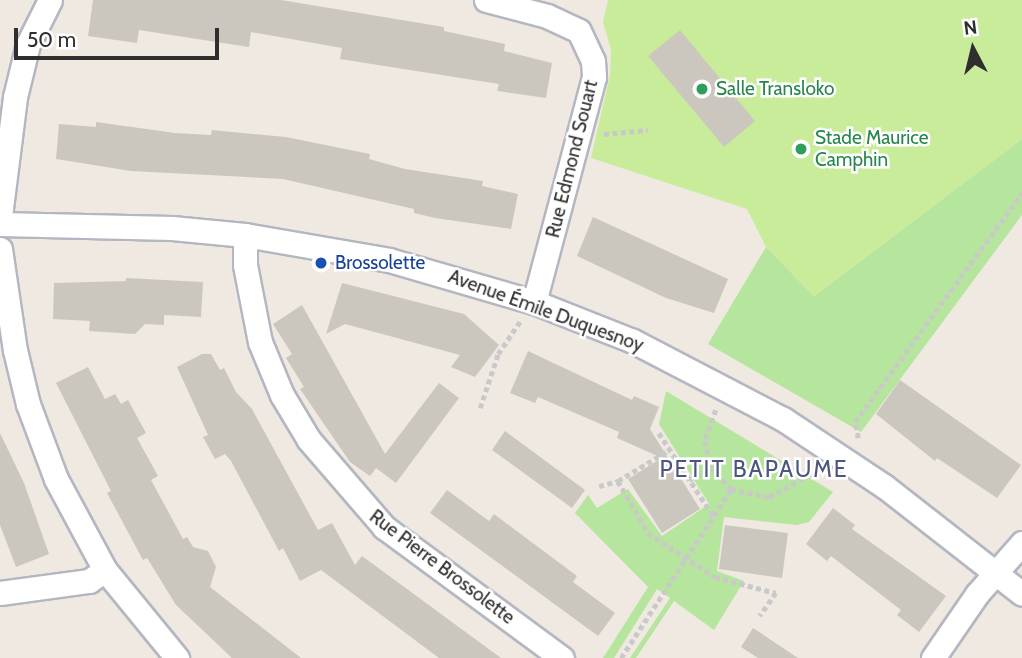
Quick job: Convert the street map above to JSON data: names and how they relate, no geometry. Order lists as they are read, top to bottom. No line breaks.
{"streets":{"street":["Rue Edmond Souart","Avenue Émile Duquesnoy","Rue Pierre Brossolette"]},"crossings":[["Rue Edmond Souart","Avenue Émile Duquesnoy"],["Avenue Émile Duquesnoy","Rue Pierre Brossolette"]],"districts":["PETIT BAPAUME"],"places":["Salle Transloko","Stade Maurice Camphin","Brossolette"],"scale_bar":"50 m","north":"top"}
